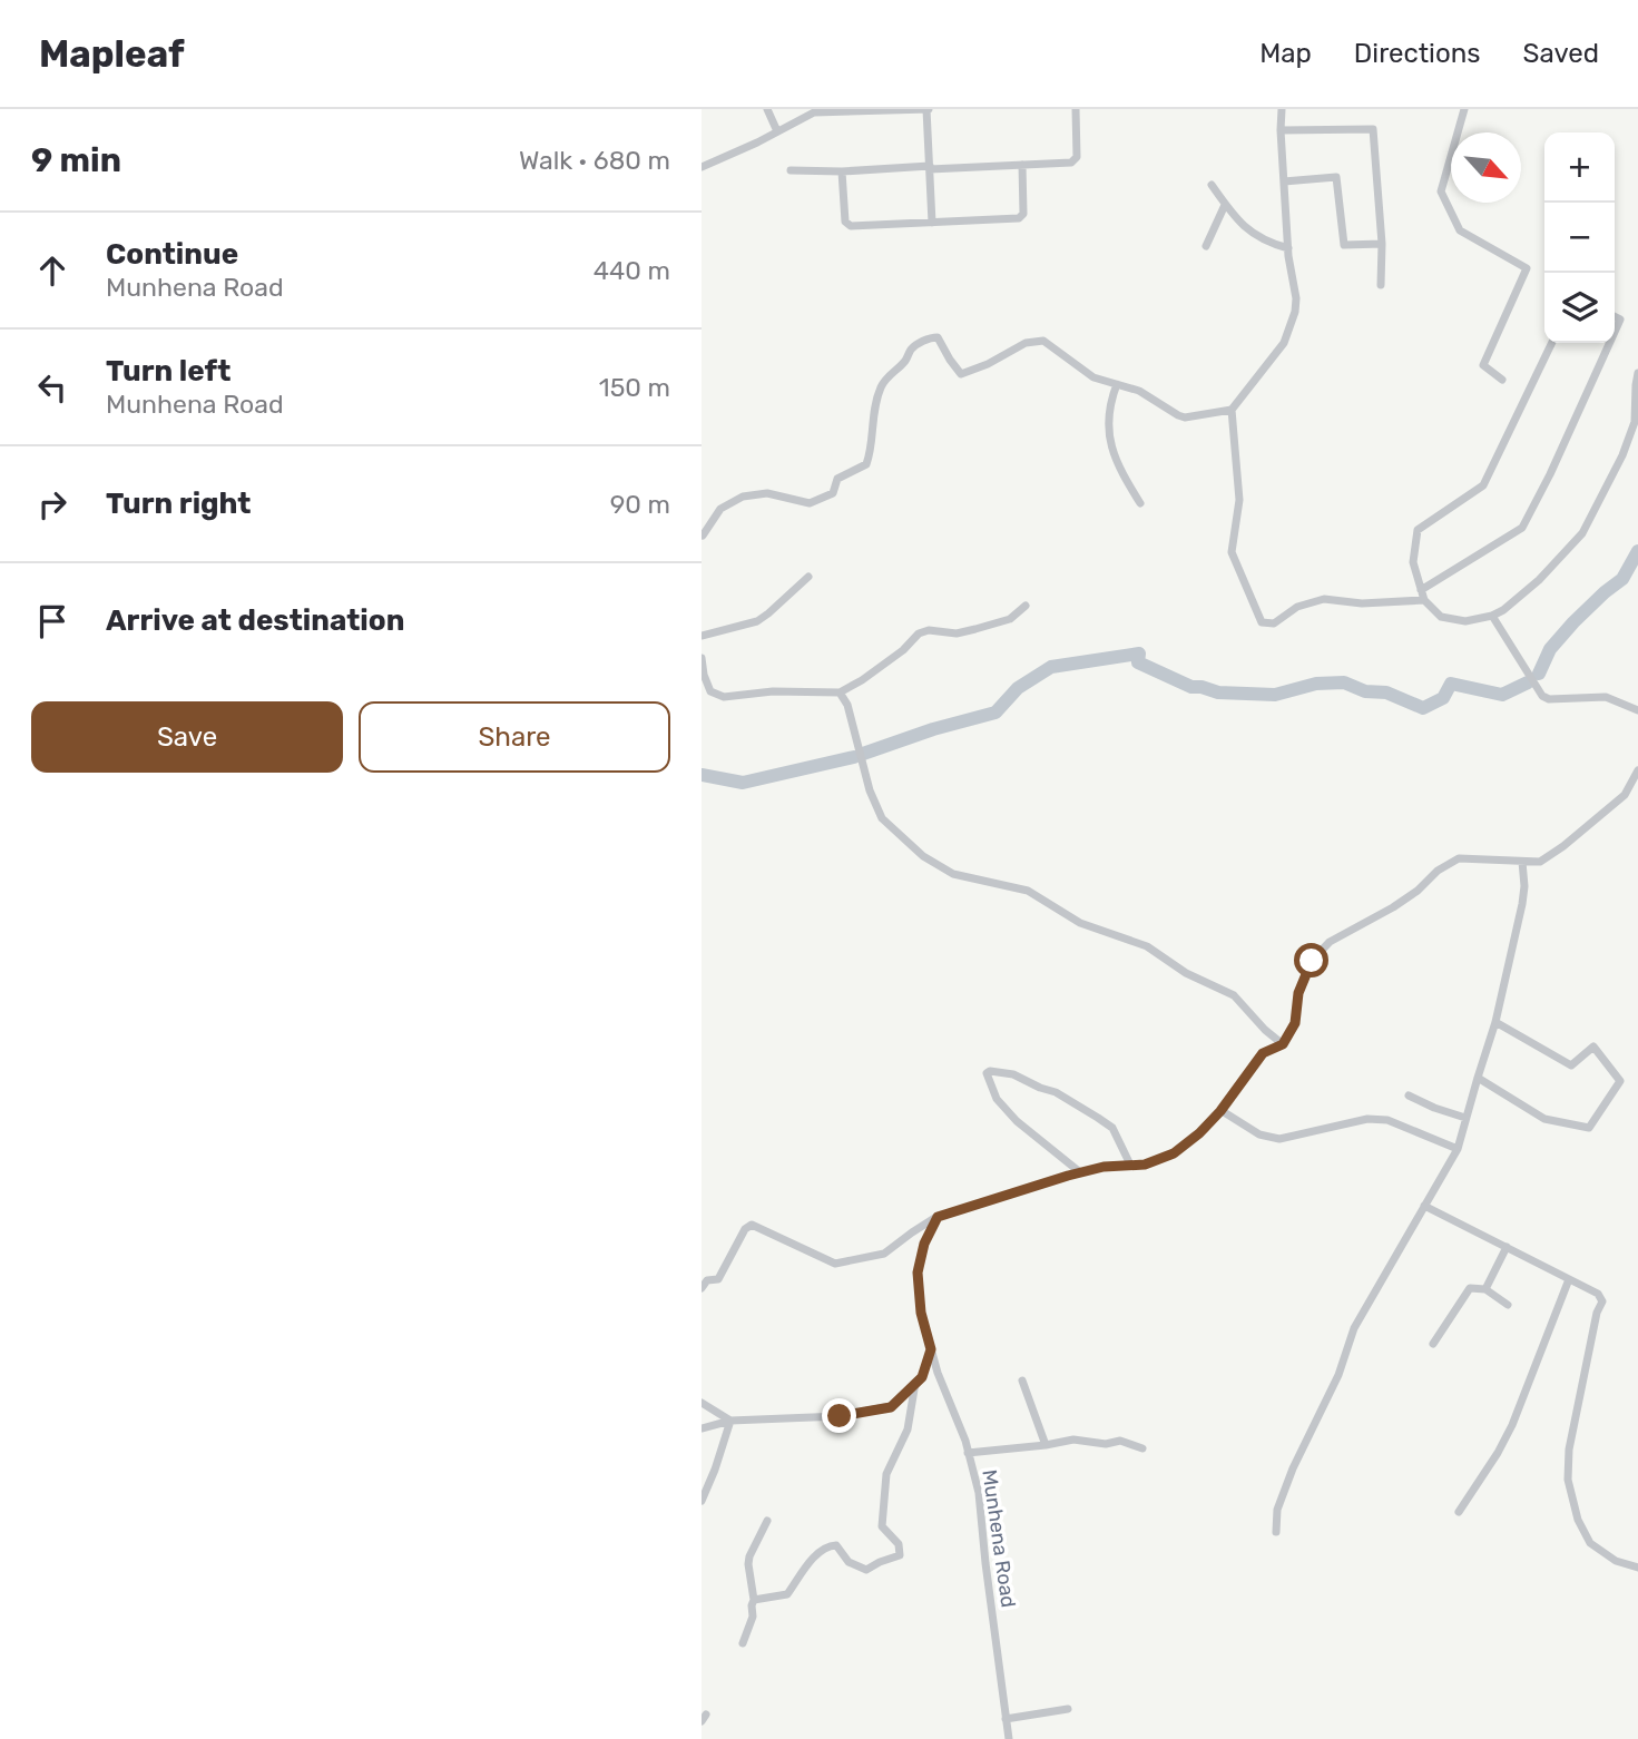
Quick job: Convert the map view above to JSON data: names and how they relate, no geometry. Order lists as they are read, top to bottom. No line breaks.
{"streets":{"street":["Munhena Road"]},"north":"bottom right","page":{"header":"Mapleaf","nav":["Map","Directions","Saved"],"heading":["9 min","Walk · 680 m"],"map_buttons":["+","−"],"list":[["Continue","Munhena Road","440 m"],["Turn left","Munhena Road","150 m"],["Turn right","90 m"],"Arrive at destination"],"buttons":["Save","Share"]}}
